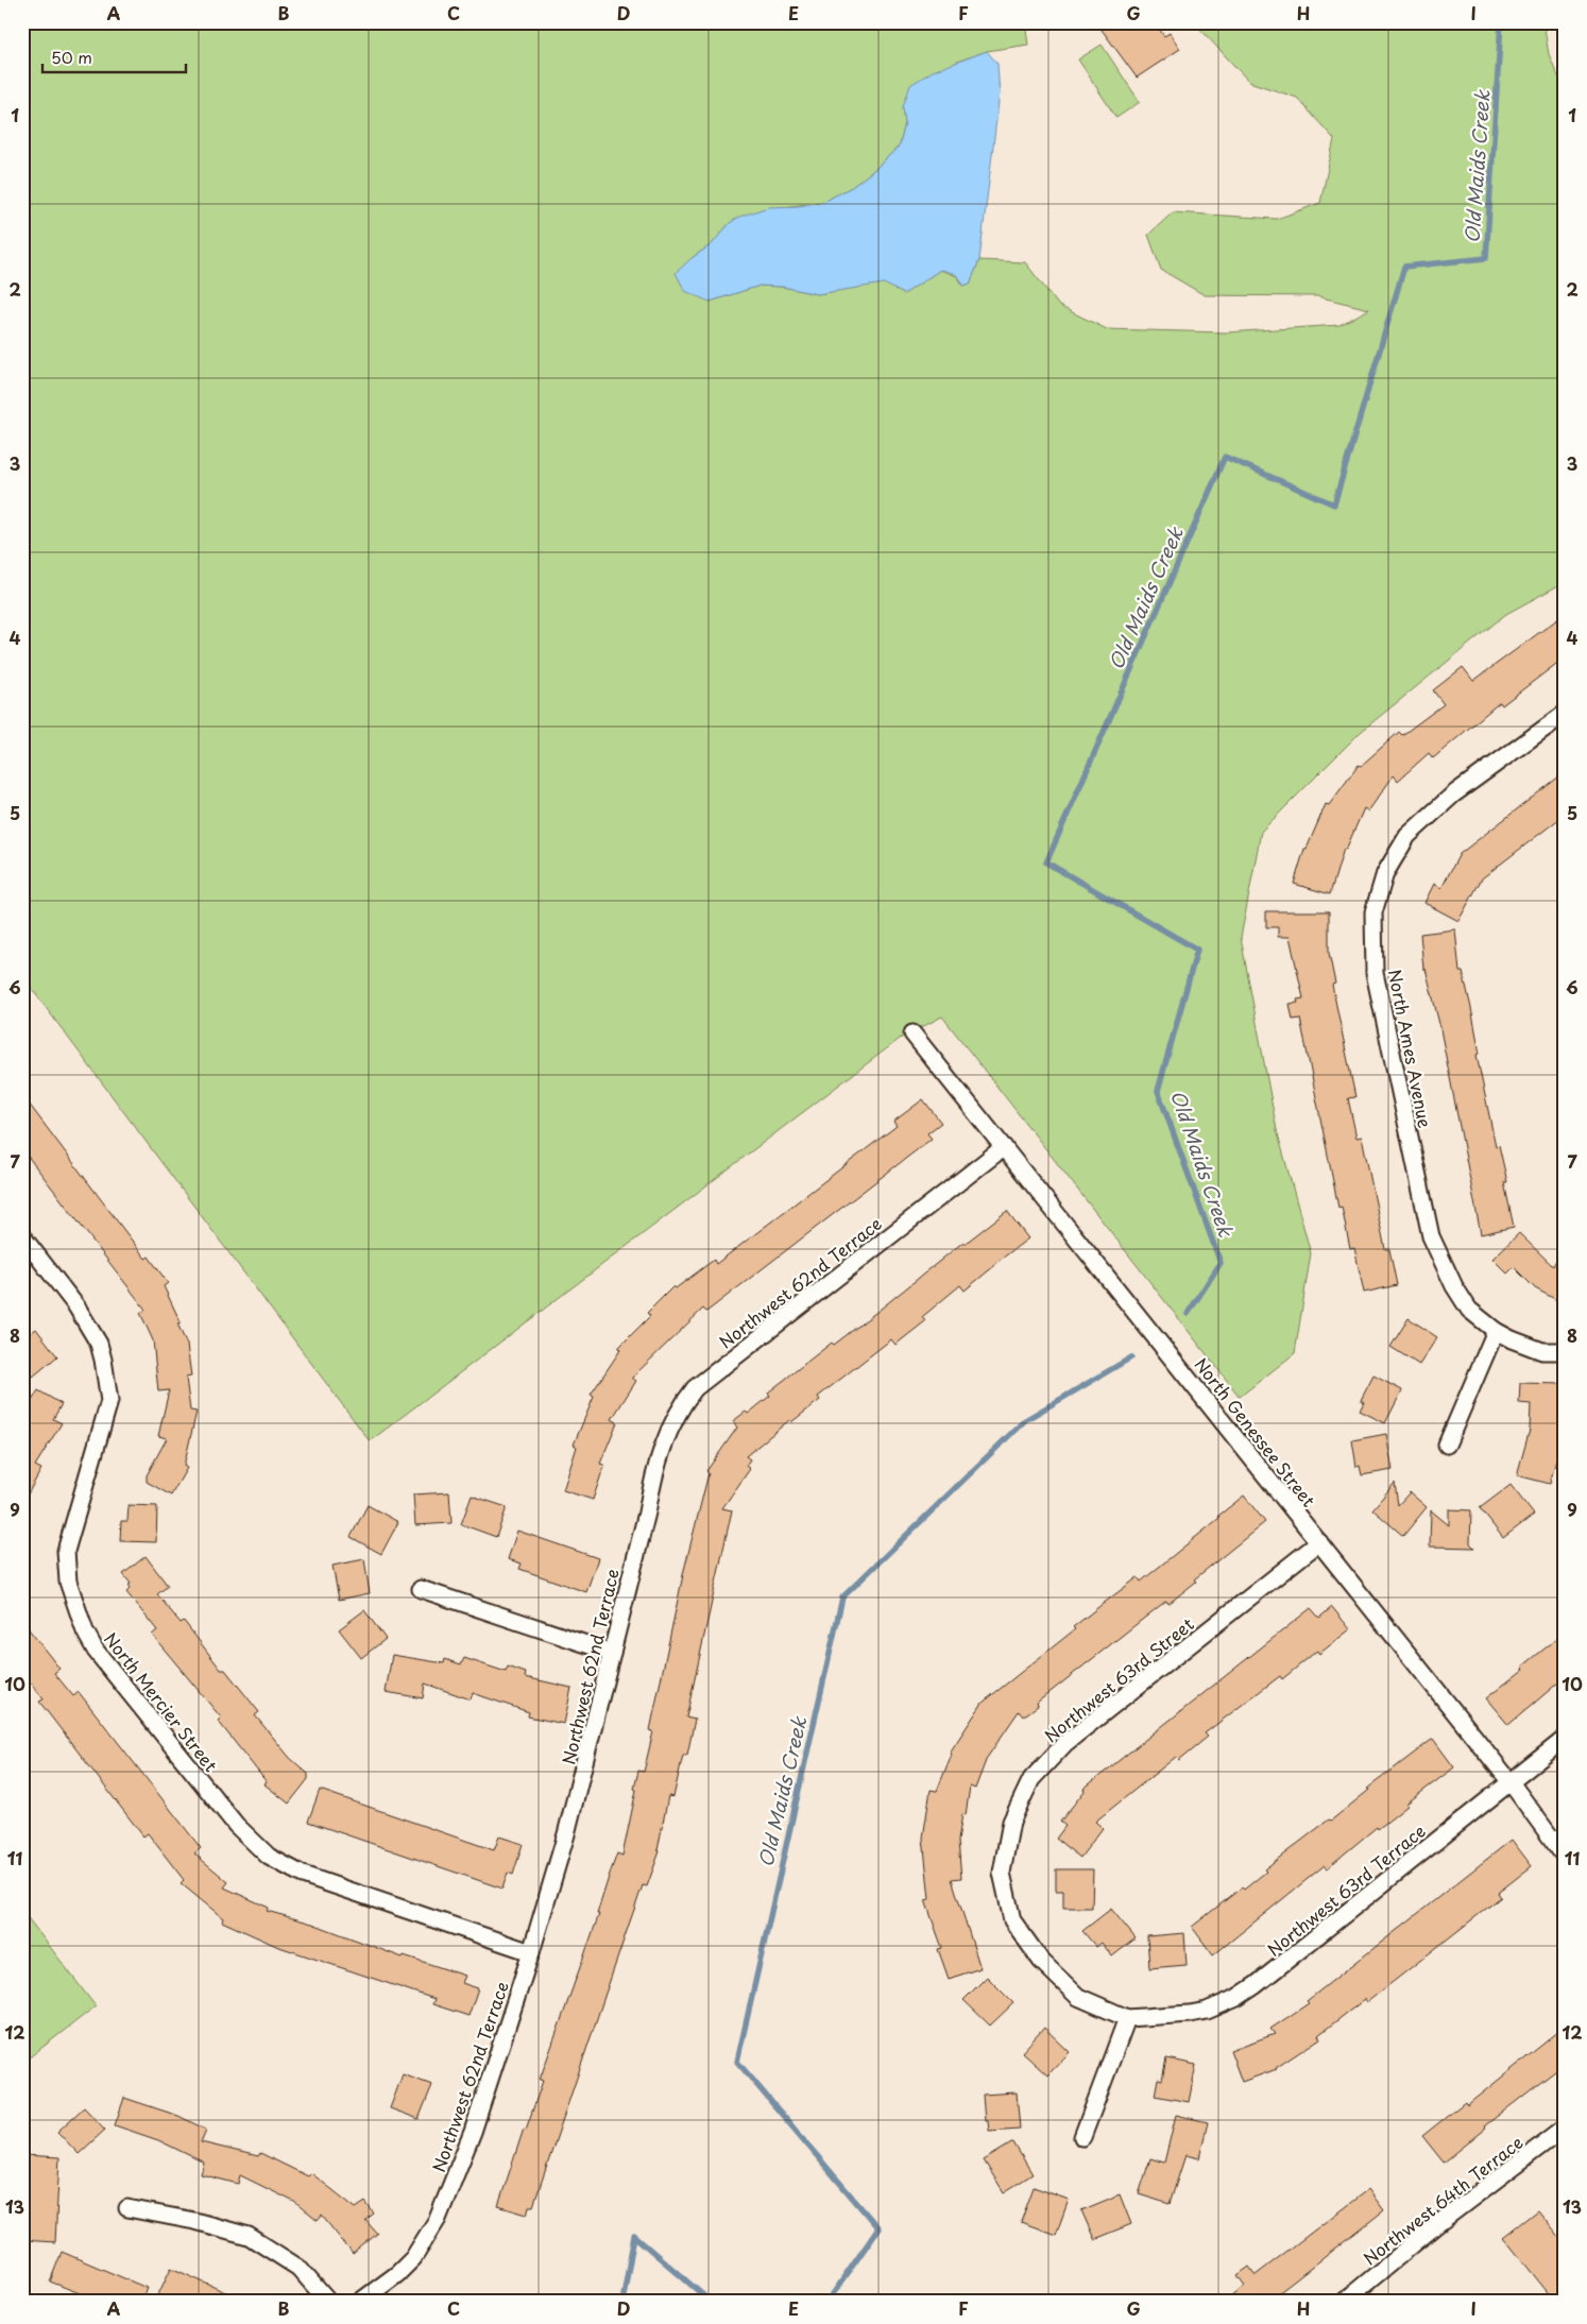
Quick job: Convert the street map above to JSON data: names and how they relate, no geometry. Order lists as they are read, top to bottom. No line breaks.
{"streets":{"street":["North Ames Avenue","Northwest 62nd Terrace","North Genessee Street","Northwest 63rd Street","North Mercier Street","Northwest 63rd Terrace","Northwest 64th Terrace"]},"crossings":[["Northwest 62nd Terrace","North Genessee Street"],["Northwest 62nd Terrace","North Mercier Street"],["North Genessee Street","Northwest 63rd Street"],["North Genessee Street","Northwest 63rd Terrace"],["Northwest 63rd Street","Northwest 63rd Terrace"]],"water":["Old Maids Creek"],"scale_bar":"50 m","grid":{"columns":["A","B","C","D","E","F","G","H","I"],"rows":["1","2","3","4","5","6","7","8","9","10","11","12","13"]}}
